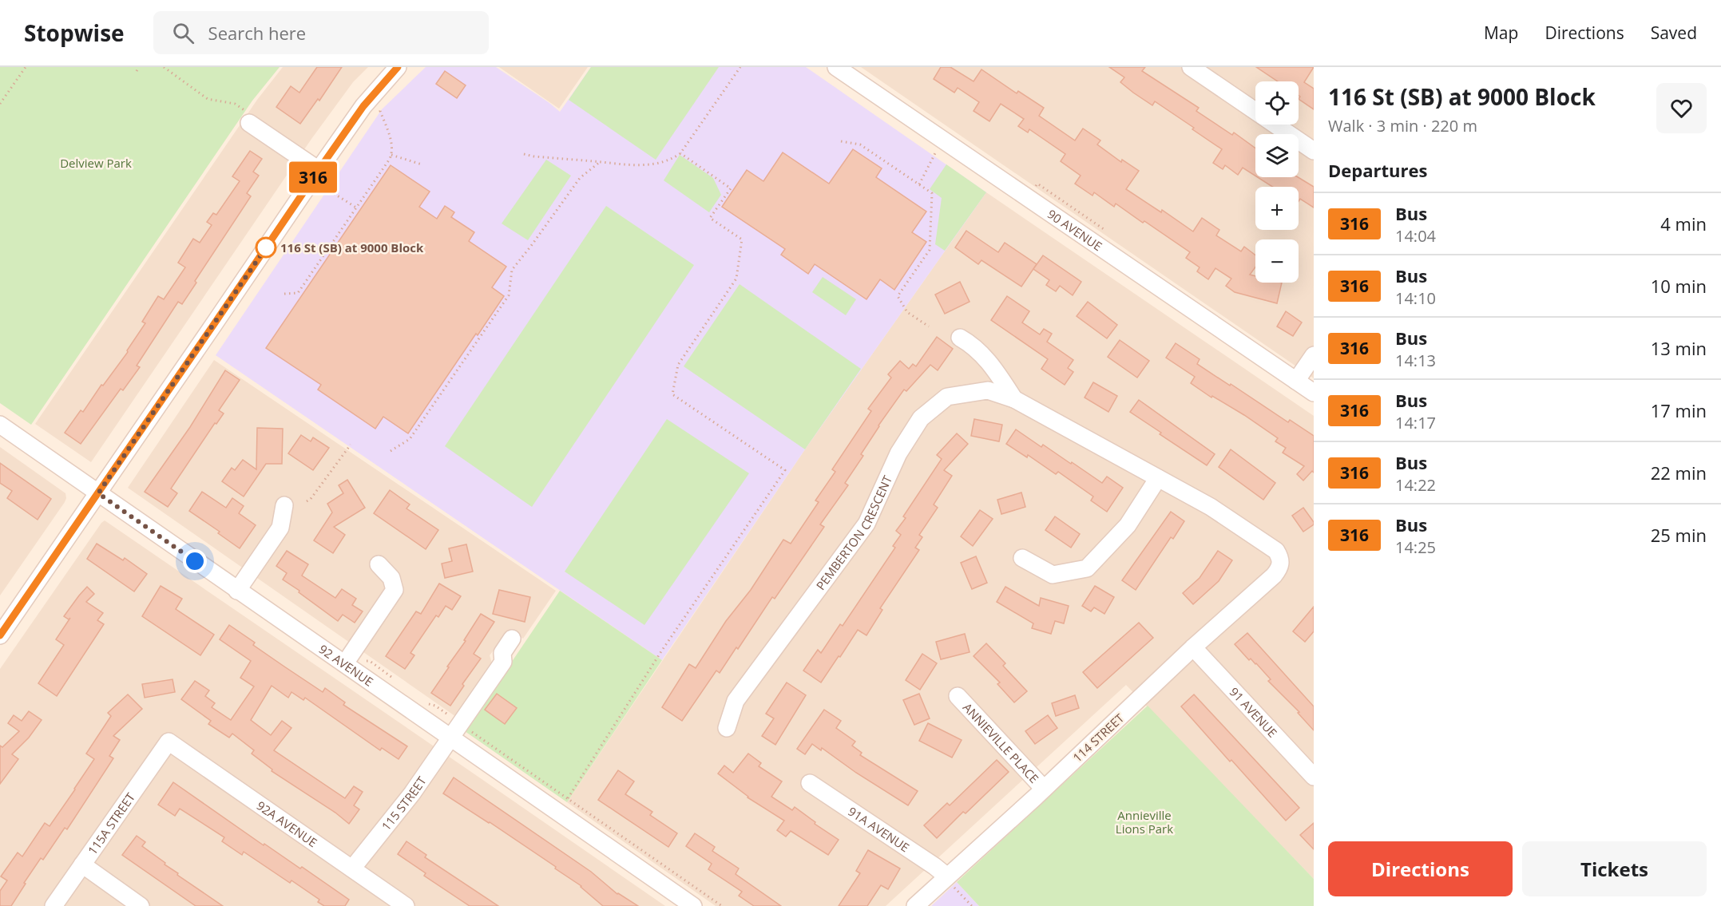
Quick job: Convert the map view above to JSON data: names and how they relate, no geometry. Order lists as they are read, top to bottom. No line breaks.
{"streets":{"street":["90 AVENUE","PEMBERTON CRESCENT","92 AVENUE","91 AVENUE","114 STREET","ANNIEVILLE PLACE","115 STREET","115A STREET","92A AVENUE","91A AVENUE"]},"crossings":[["PEMBERTON CRESCENT","114 STREET"],["92 AVENUE","115 STREET"],["91 AVENUE","114 STREET"],["114 STREET","ANNIEVILLE PLACE"],["114 STREET","91A AVENUE"],["115 STREET","92A AVENUE"],["115A STREET","92A AVENUE"]],"parks":["Delview Park","Annieville Lions Park"],"places":["116 St (SB) at 9000 Block"],"lines":["bus line 316"],"page":{"header":"Stopwise","search":"Search here","nav":["Map","Directions","Saved"],"on_map":"316","heading":[["116 St (SB) at 9000 Block","Walk · 3 min · 220 m"],"Departures"],"map_buttons":["+","−"],"list":[{"mark":"316","name":"Bus","note":"14:04","value":"4 min"},{"mark":"316","name":"Bus","note":"14:10","value":"10 min"},{"mark":"316","name":"Bus","note":"14:13","value":"13 min"},{"mark":"316","name":"Bus","note":"14:17","value":"17 min"},{"mark":"316","name":"Bus","note":"14:22","value":"22 min"},{"mark":"316","name":"Bus","note":"14:25","value":"25 min"}],"buttons":["Directions","Tickets"]}}
